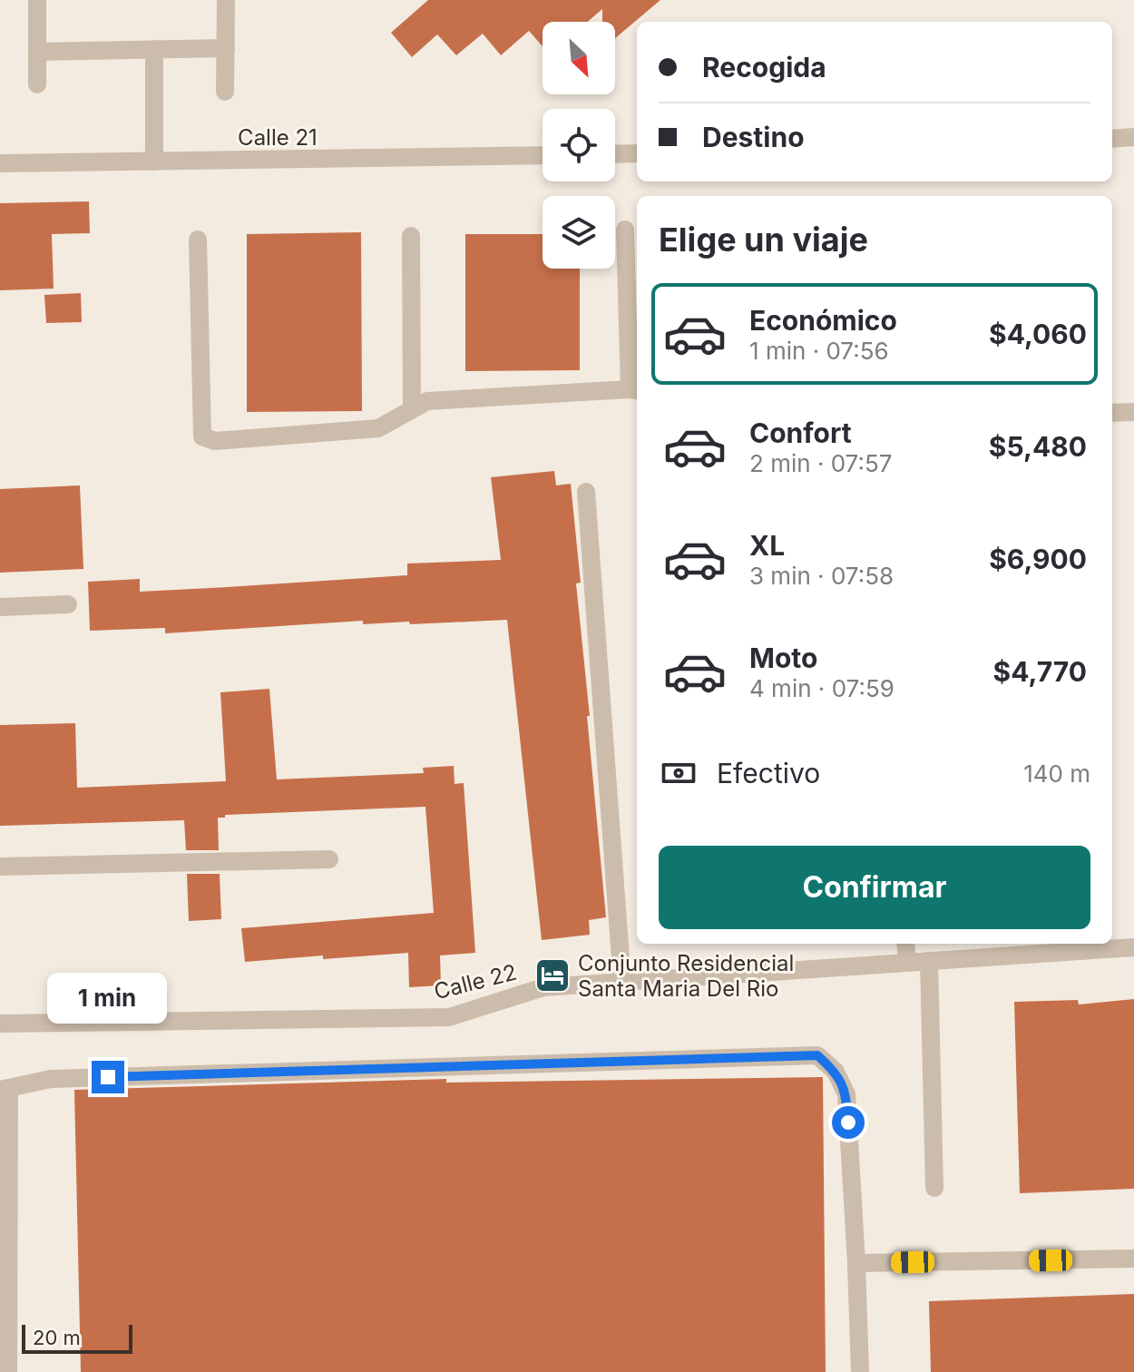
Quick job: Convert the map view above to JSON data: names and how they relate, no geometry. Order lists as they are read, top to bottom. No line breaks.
{"streets":{"street":["Calle 21","Calle 22"]},"places":{"hotel":["Conjunto Residencial Santa Maria Del Rio"]},"scale_bar":"20 m","north":"bottom right","page":{"banner":["Recogida","Destino"],"heading":"Elige un viaje","list":[{"name":"Económico","note":"1 min · 07:56","value":"$4,060"},{"name":"Confort","note":"2 min · 07:57","value":"$5,480"},{"name":"XL","note":"3 min · 07:58","value":"$6,900"},{"name":"Moto","note":"4 min · 07:59","value":"$4,770"}],"pay":["Efectivo","140 m"],"buttons":"Confirmar","bubble":"1 min","scale":"20 m"}}
